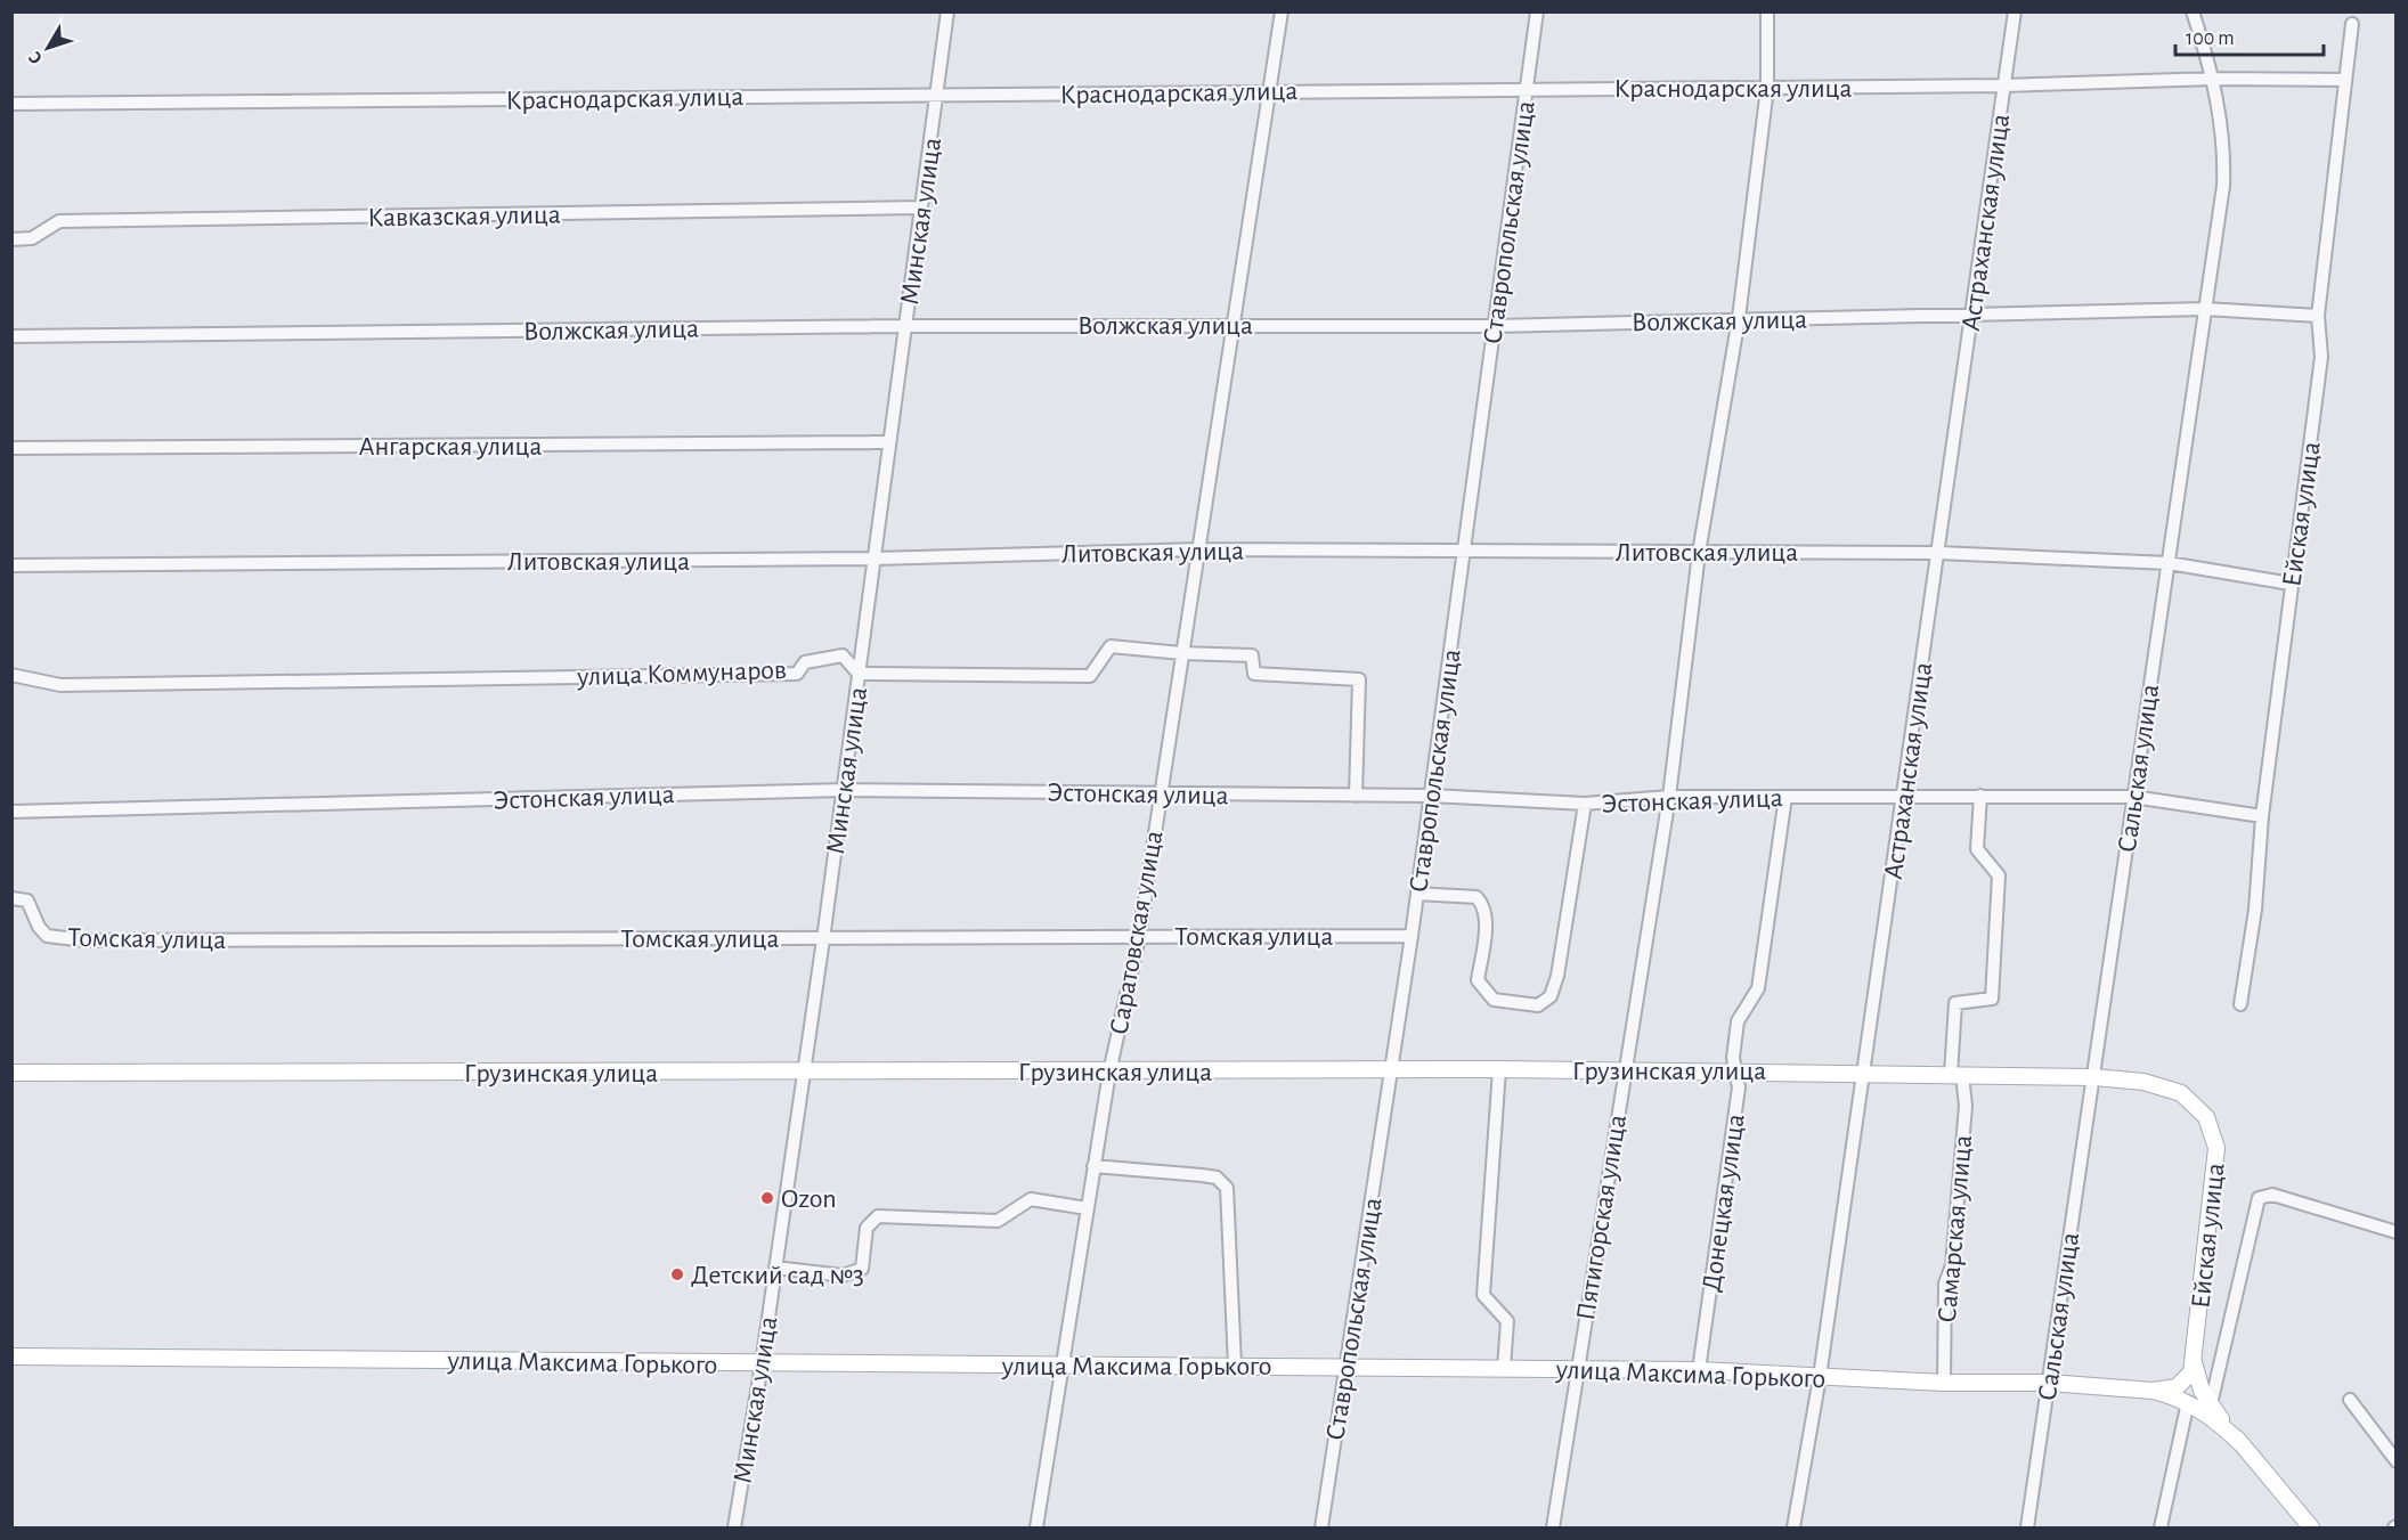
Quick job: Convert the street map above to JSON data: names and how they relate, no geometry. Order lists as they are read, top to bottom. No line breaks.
{"streets":{"main road":["Ейская улица","Грузинская улица","улица Максима Горького"],"street":["Краснодарская улица","Кавказская улица","Минская улица","Ставропольская улица","Астраханская улица","Волжская улица","Ангарская улица","Литовская улица","улица Коммунаров","Сальская улица","Эстонская улица","Саратовская улица","Томская улица","Донецкая улица","Пятигорская улица","Самарская улица"]},"crossings":[["Краснодарская улица","Минская улица"],["Краснодарская улица","Ставропольская улица"],["Краснодарская улица","Астраханская улица"],["Краснодарская улица","Ейская улица"],["Краснодарская улица","Сальская улица"],["Краснодарская улица","Саратовская улица"],["Краснодарская улица","Пятигорская улица"],["Кавказская улица","Минская улица"],["Минская улица","Волжская улица"],["Минская улица","Ангарская улица"],["Минская улица","Литовская улица"],["Минская улица","улица Коммунаров"],["Минская улица","Эстонская улица"],["Минская улица","Томская улица"],["Минская улица","Грузинская улица"],["Минская улица","улица Максима Горького"],["Ставропольская улица","Волжская улица"],["Ставропольская улица","Литовская улица"],["Ставропольская улица","Эстонская улица"],["Ставропольская улица","Томская улица"],["Ставропольская улица","Грузинская улица"],["Ставропольская улица","улица Максима Горького"],["Астраханская улица","Волжская улица"],["Астраханская улица","Литовская улица"],["Астраханская улица","Эстонская улица"],["Астраханская улица","Грузинская улица"],["Астраханская улица","улица Максима Горького"],["Волжская улица","Ейская улица"],["Волжская улица","Сальская улица"],["Волжская улица","Саратовская улица"],["Волжская улица","Пятигорская улица"],["Ейская улица","Литовская улица"],["Ейская улица","Эстонская улица"],["Ейская улица","Грузинская улица"],["Литовская улица","Сальская улица"],["Литовская улица","Саратовская улица"],["Литовская улица","Пятигорская улица"],["Сальская улица","Эстонская улица"],["Сальская улица","Грузинская улица"],["Сальская улица","улица Максима Горького"],["Эстонская улица","Саратовская улица"],["Эстонская улица","Донецкая улица"],["Эстонская улица","Пятигорская улица"],["Эстонская улица","Самарская улица"],["Саратовская улица","Томская улица"],["Саратовская улица","Грузинская улица"],["Саратовская улица","улица Максима Горького"],["Грузинская улица","Донецкая улица"],["Грузинская улица","Пятигорская улица"],["Грузинская улица","Самарская улица"],["Донецкая улица","улица Максима Горького"],["Пятигорская улица","улица Максима Горького"],["Самарская улица","улица Максима Горького"]],"places":["Ozon","Детский сад №3"],"scale_bar":"100 m","north":"bottom left"}
